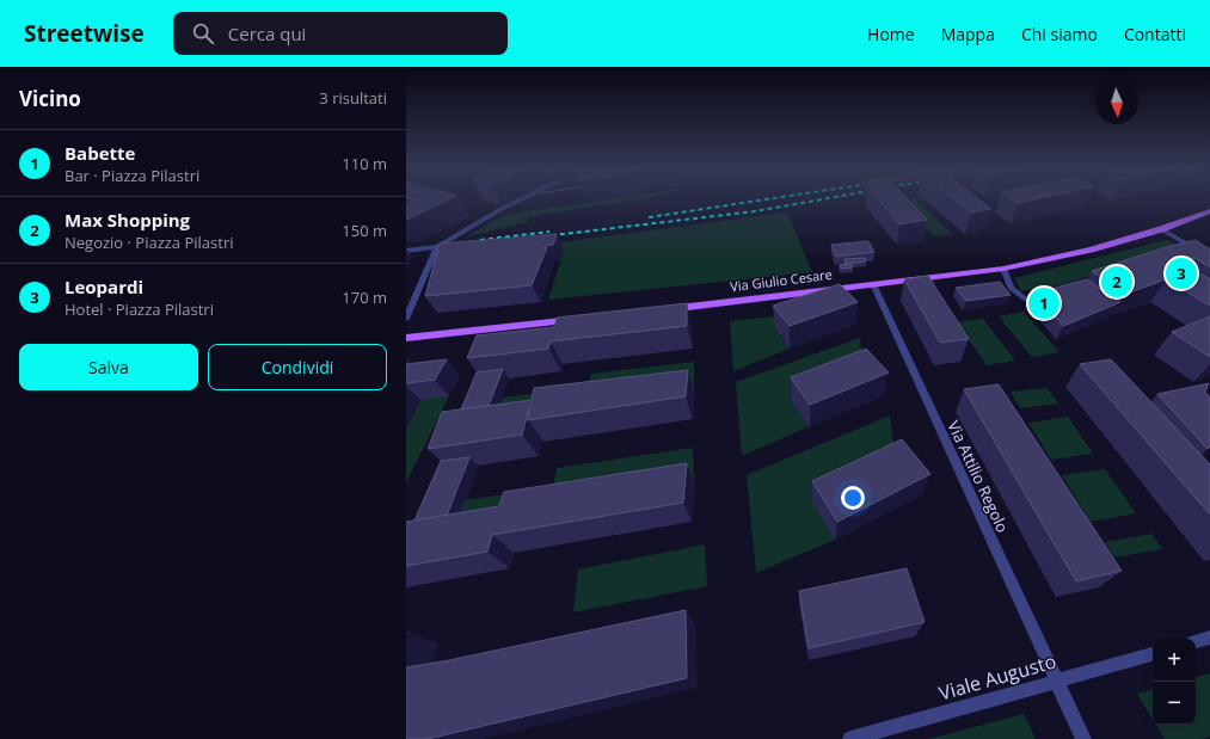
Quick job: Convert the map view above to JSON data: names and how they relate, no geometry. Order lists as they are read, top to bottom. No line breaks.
{"streets":{"main road":["Via Giulio Cesare"],"street":["Via Attilio Regolo","Viale Augusto"]},"crossings":[["Via Giulio Cesare","Via Attilio Regolo"],["Via Attilio Regolo","Viale Augusto"]],"north":"bottom","page":{"header":"Streetwise","search":"Cerca qui","nav":["Home","Mappa","Chi siamo","Contatti"],"heading":["Vicino","3 risultati"],"list":[{"mark":"1","name":"Babette","note":"Bar · Piazza Pilastri","value":"110 m"},{"mark":"2","name":"Max Shopping","note":"Negozio · Piazza Pilastri","value":"150 m"},{"mark":"3","name":"Leopardi","note":"Hotel · Piazza Pilastri","value":"170 m"}],"pins":["3","2","1"],"buttons":["Salva","Condividi"],"map_buttons":["+","−"]}}
